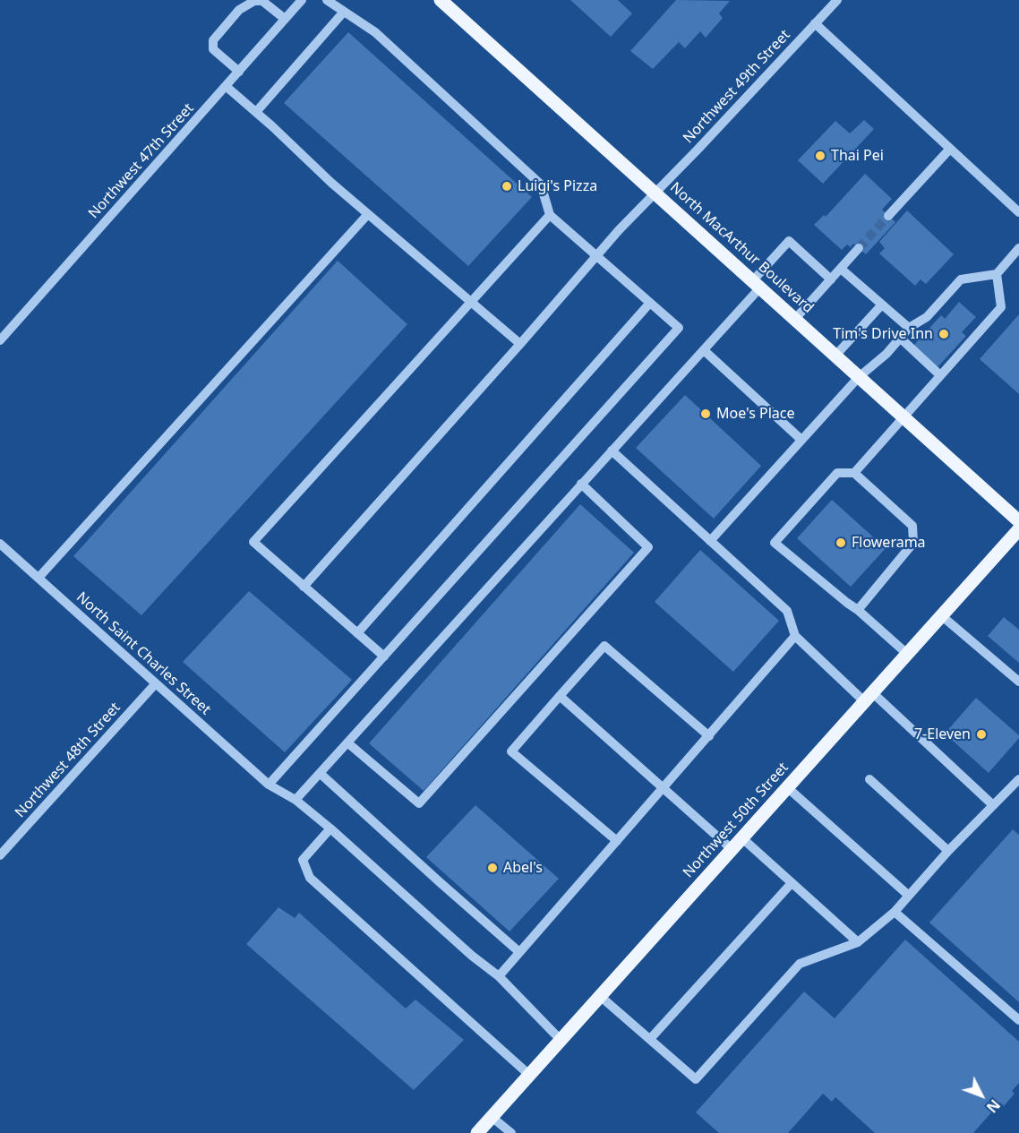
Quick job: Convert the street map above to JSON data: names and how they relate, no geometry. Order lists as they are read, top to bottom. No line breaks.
{"streets":{"main road":["North MacArthur Boulevard","Northwest 50th Street"],"street":["Northwest 49th Street","Northwest 47th Street","North Saint Charles Street","Northwest 48th Street"]},"crossings":[["Northwest 49th Street","North MacArthur Boulevard"],["North Saint Charles Street","Northwest 48th Street"],["North Saint Charles Street","Northwest 50th Street"]],"places":["Thai Pei","Luigi's Pizza","Tim's Drive Inn","Moe's Place","Flowerama","7-Eleven","Abel's"],"north":"bottom right"}
